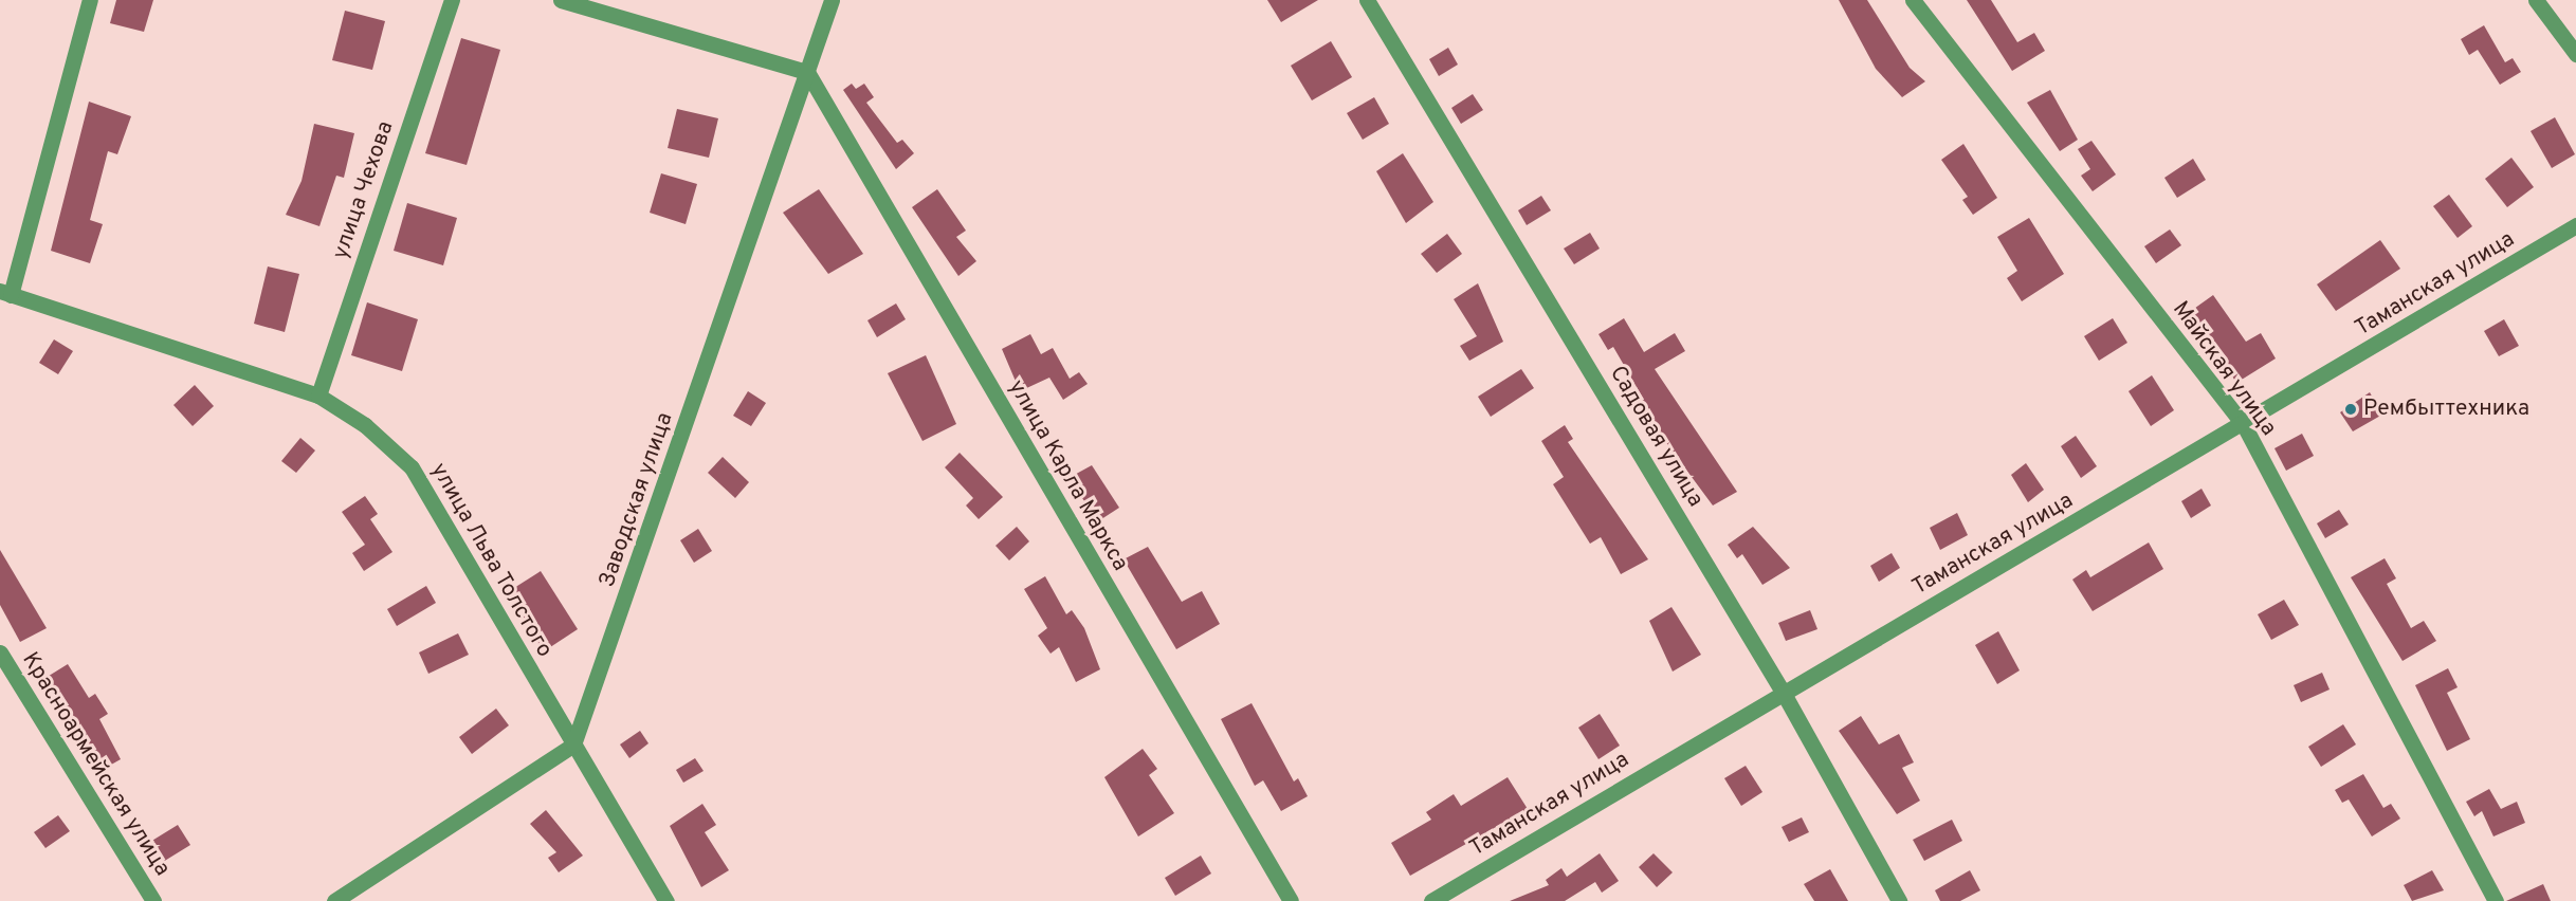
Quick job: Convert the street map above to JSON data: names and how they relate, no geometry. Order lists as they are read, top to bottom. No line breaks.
{"streets":{"street":["улица Чехова","Таманская улица","Майская улица","Садовая улица","улица Карла Маркса","Заводская улица","улица Льва Толстого","Красноармейская улица"]},"crossings":[["улица Чехова","улица Льва Толстого"],["Таманская улица","Майская улица"],["Таманская улица","Садовая улица"],["улица Карла Маркса","Заводская улица"],["Заводская улица","улица Льва Толстого"]],"places":["Рембыттехника"]}
